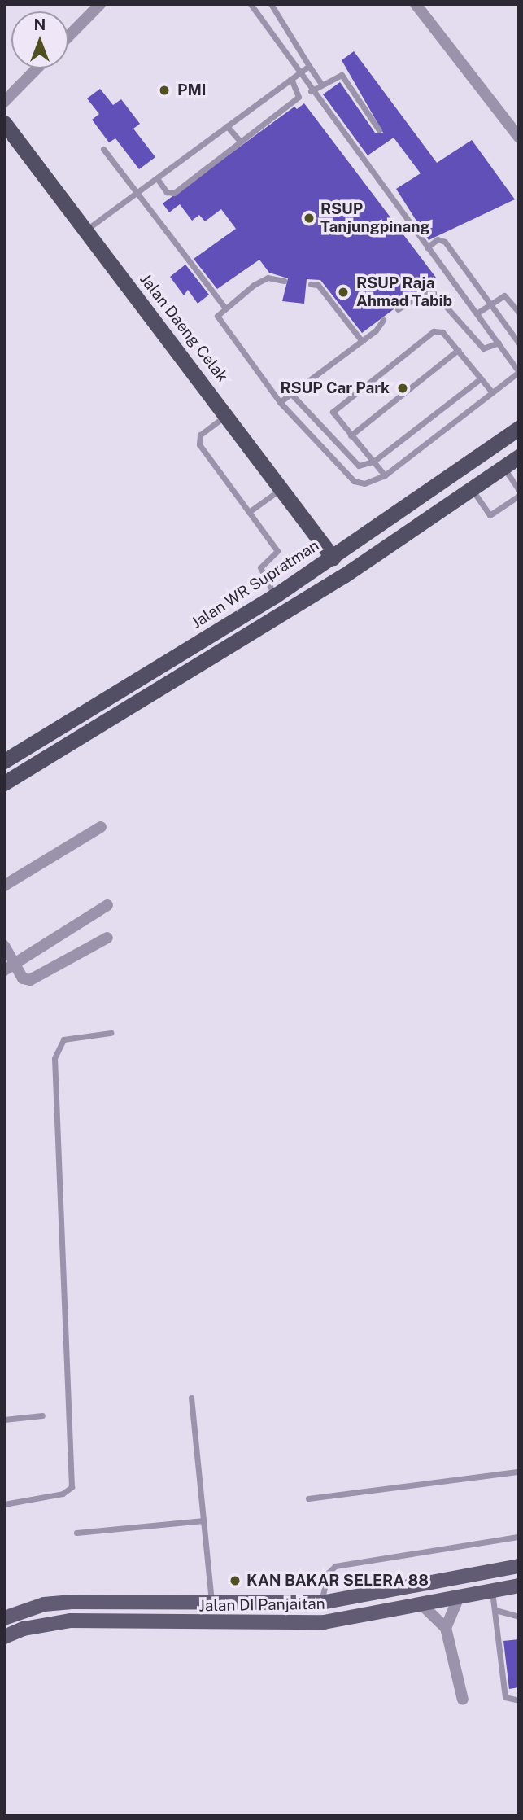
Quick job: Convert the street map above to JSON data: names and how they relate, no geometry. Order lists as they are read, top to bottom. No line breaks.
{"streets":{"highway":["Jalan Daeng Celak","Jalan WR Supratman"],"main road":["Jalan DI Panjaitan"]},"crossings":[["Jalan Daeng Celak","Jalan WR Supratman"]],"places":["PMI","RSUP Tanjungpinang","RSUP Raja Ahmad Tabib","RSUP Car Park","KAN BAKAR SELERA 88"],"north":"top"}
